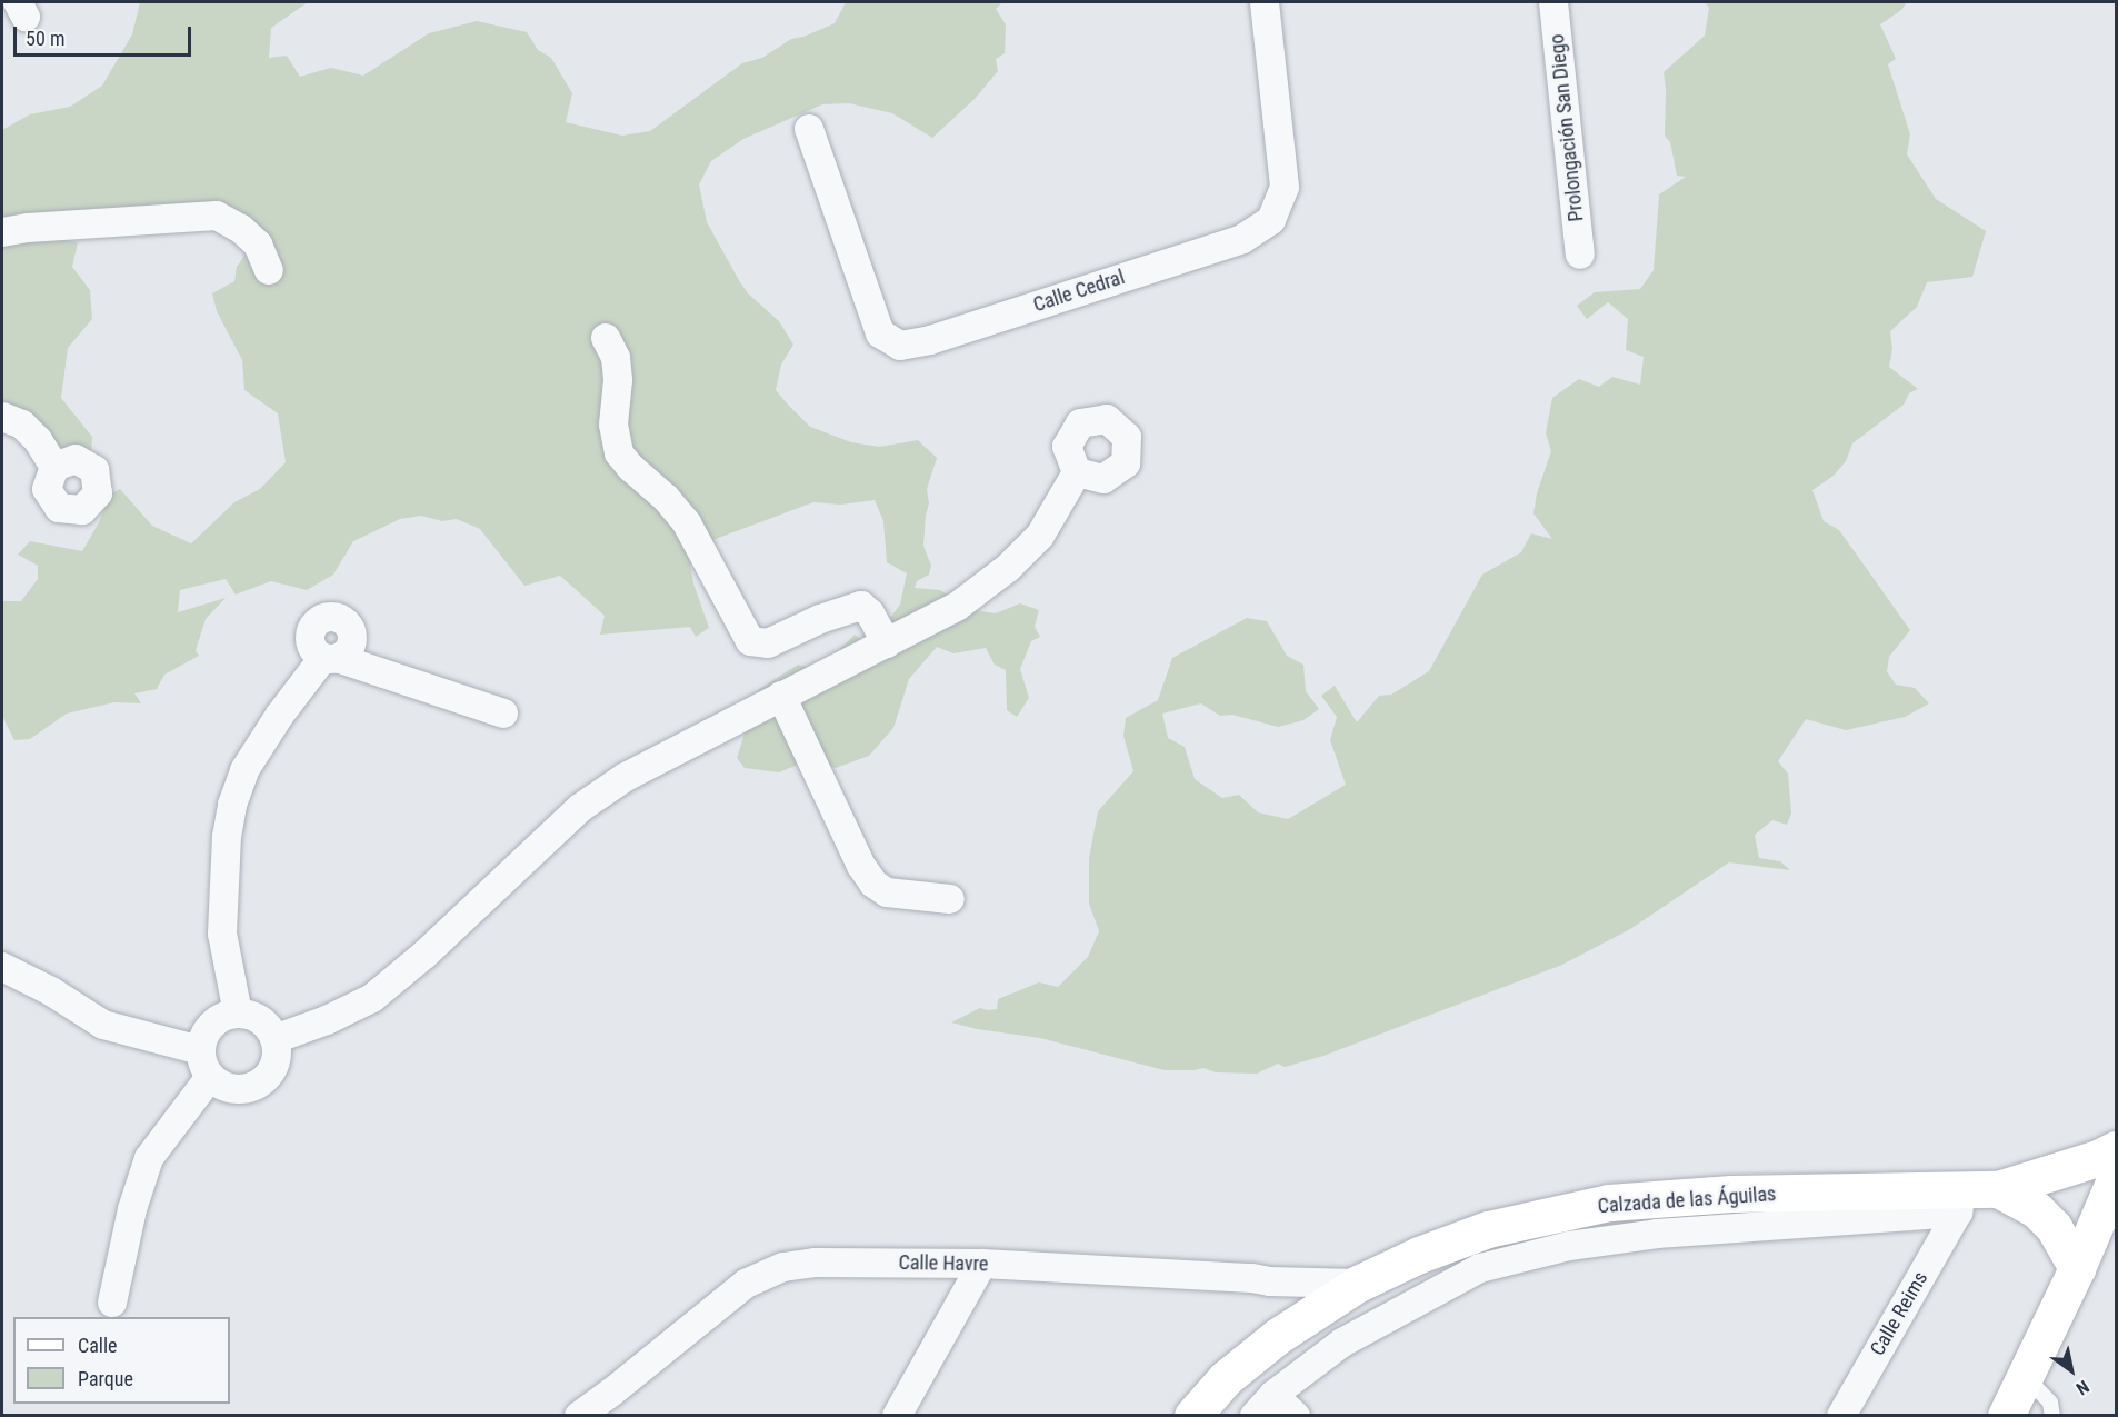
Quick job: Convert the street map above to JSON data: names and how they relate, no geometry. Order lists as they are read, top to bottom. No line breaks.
{"streets":{"main road":["Calzada de las Águilas"],"street":["Prolongación San Diego","Calle Cedral","Calle Havre","Calle Reims"]},"crossings":[["Calzada de las Águilas","Calle Havre"],["Calzada de las Águilas","Calle Reims"]],"legend":["Calle","Parque"],"scale_bar":"50 m","north":"bottom right"}
